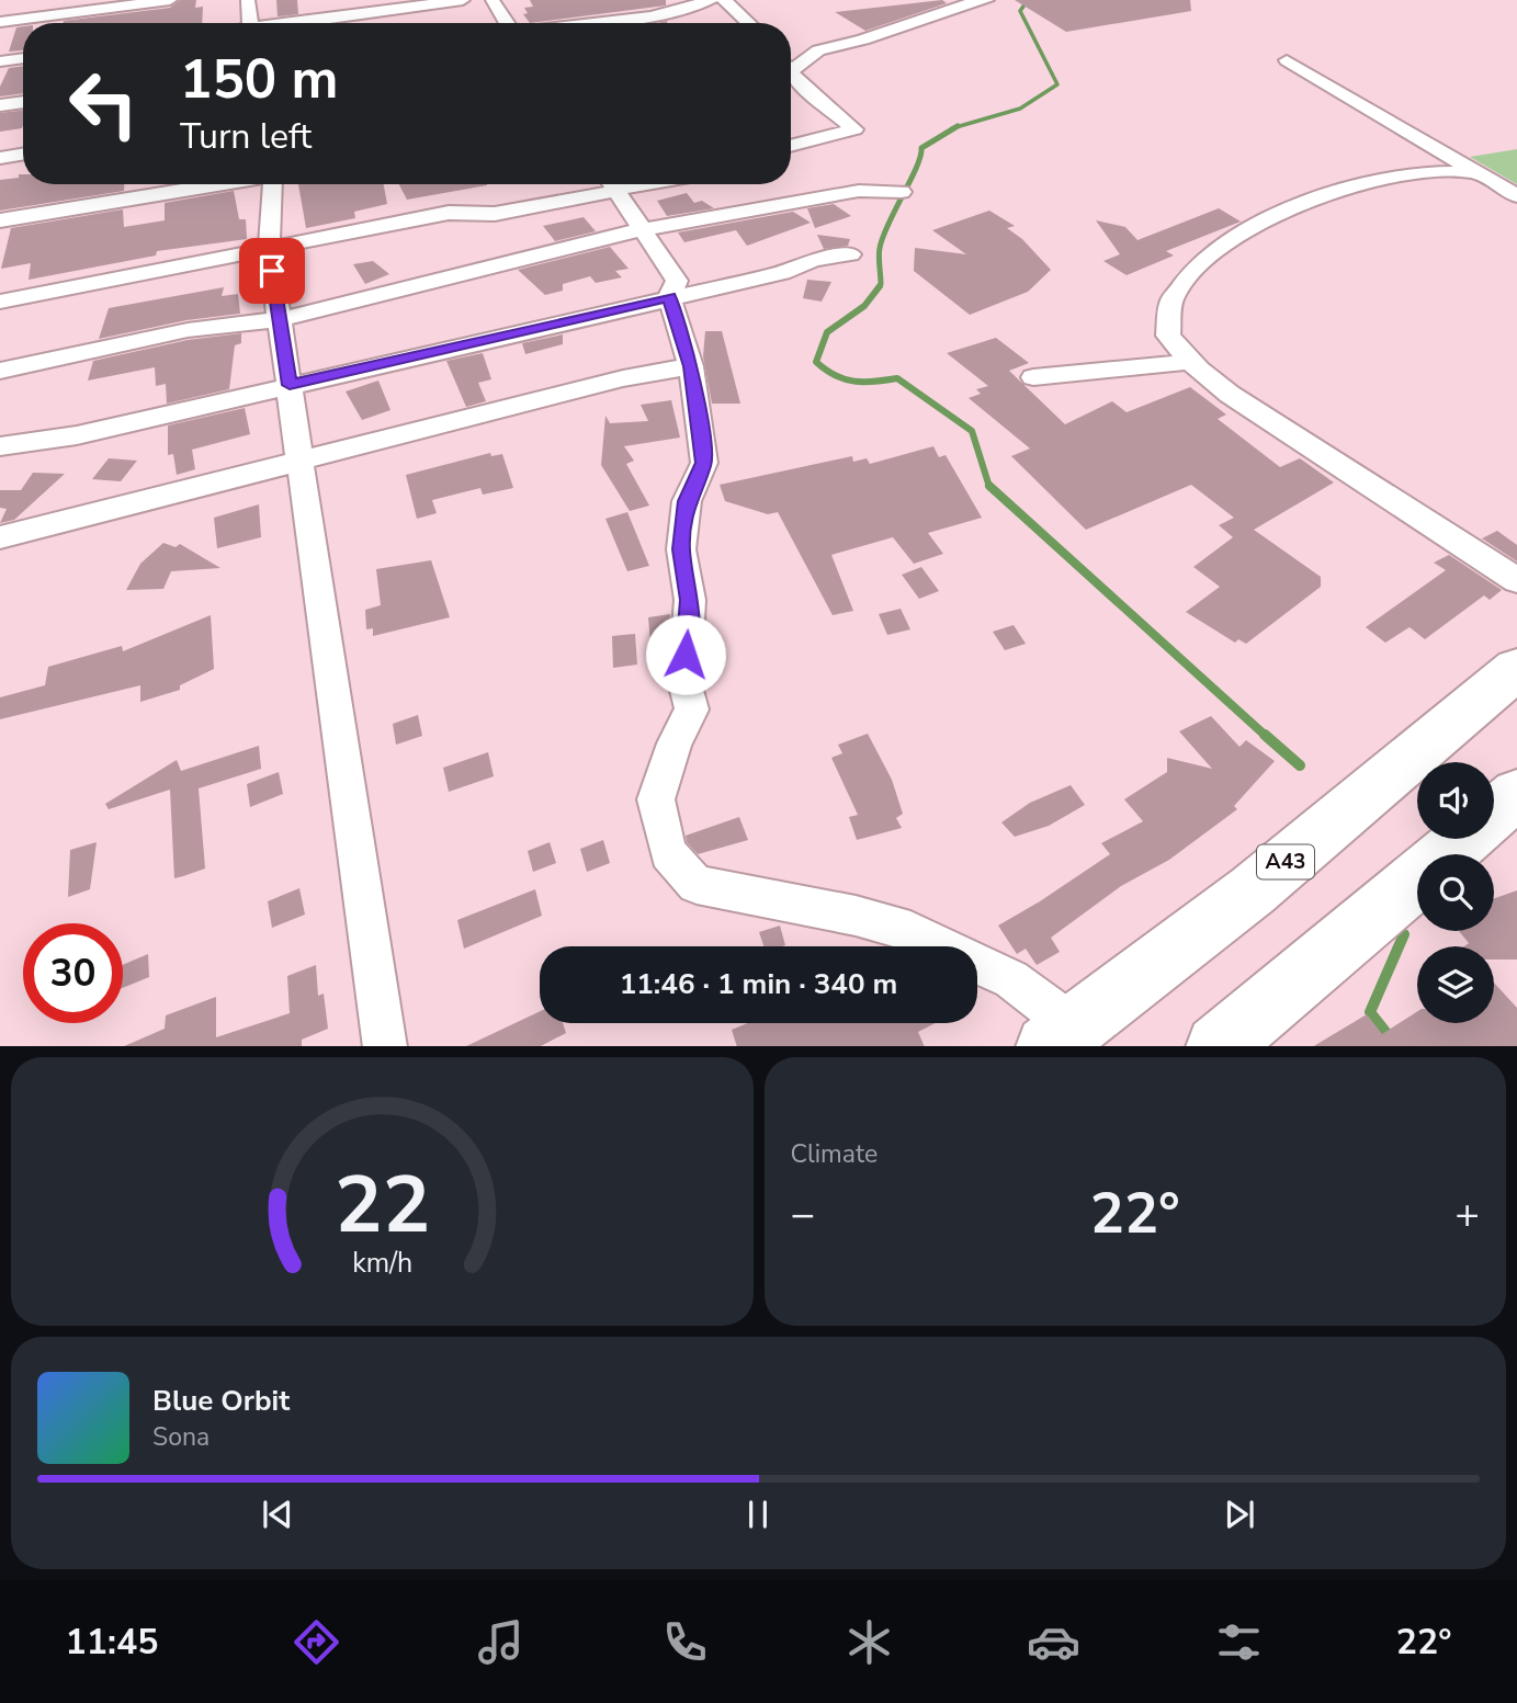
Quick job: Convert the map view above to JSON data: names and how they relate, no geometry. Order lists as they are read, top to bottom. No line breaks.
{"streets":{"highway":["A43"]},"page":{"turn":["150 m","Turn left"],"limit":"30","trip":"11:46 · 1 min · 340 m","tile":"Climate","heat":["−","22°","+"],"song":["Blue Orbit","Sona"],"tabs":["11:45","22°"],"gauge":["22","km/h"]}}
